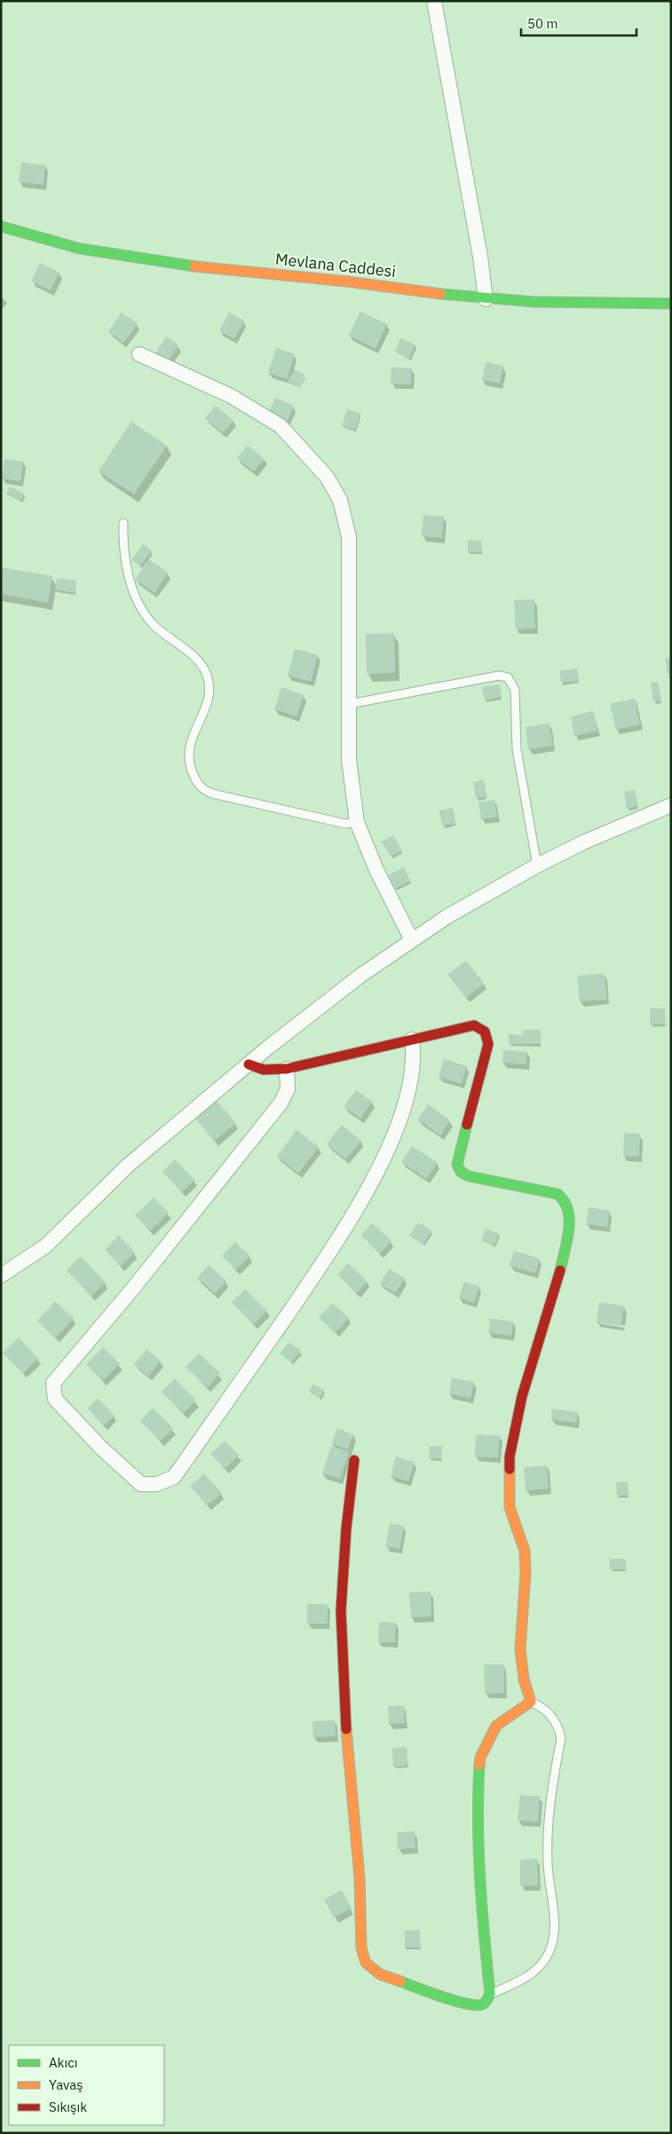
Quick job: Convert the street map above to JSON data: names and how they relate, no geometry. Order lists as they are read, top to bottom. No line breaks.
{"streets":{"street":["Mevlana Caddesi"]},"legend":["Akıcı","Yavaş","Sıkışık"],"scale_bar":"50 m"}
